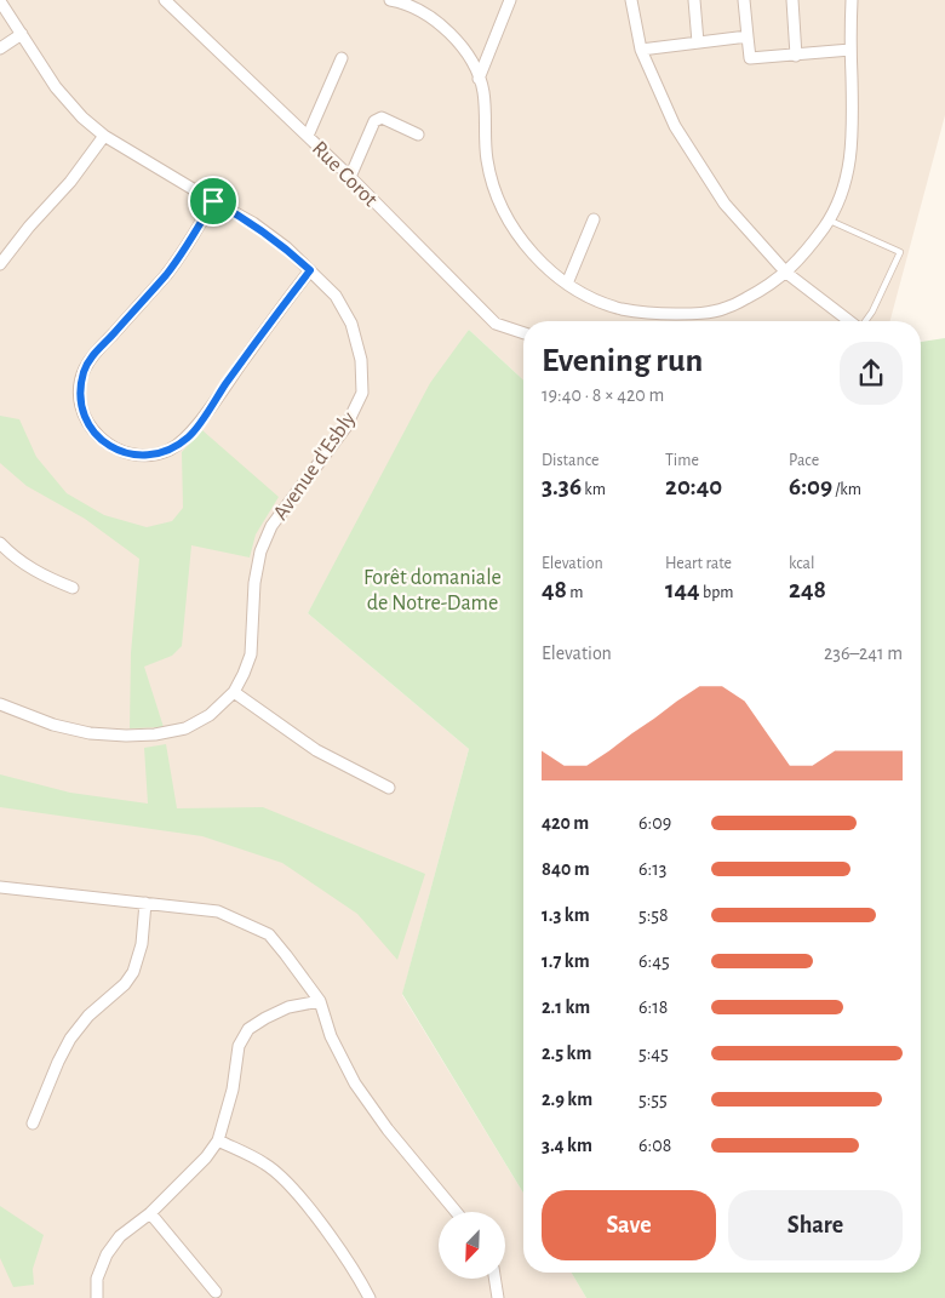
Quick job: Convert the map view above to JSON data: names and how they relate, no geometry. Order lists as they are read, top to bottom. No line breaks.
{"streets":{"street":["Rue Corot","Avenue d'Esbly"]},"parks":["Forêt domaniale de Notre-Dame"],"north":"bottom left","page":{"heading":["Evening run","19:40 · 8 × 420 m"],"stats":[["Distance","3.36 km"],["Time","20:40"],["Pace","6:09 /km"],["Elevation","48 m"],["Heart rate","144 bpm"],["kcal","248"]],"chart":["Elevation","236–241 m"],"list":[{"name":"420 m","note":"6:09"},{"name":"840 m","note":"6:13"},{"name":"1.3 km","note":"5:58"},{"name":"1.7 km","note":"6:45"},{"name":"2.1 km","note":"6:18"},{"name":"2.5 km","note":"5:45"},{"name":"2.9 km","note":"5:55"},{"name":"3.4 km","note":"6:08"}],"buttons":["Save","Share"]}}
